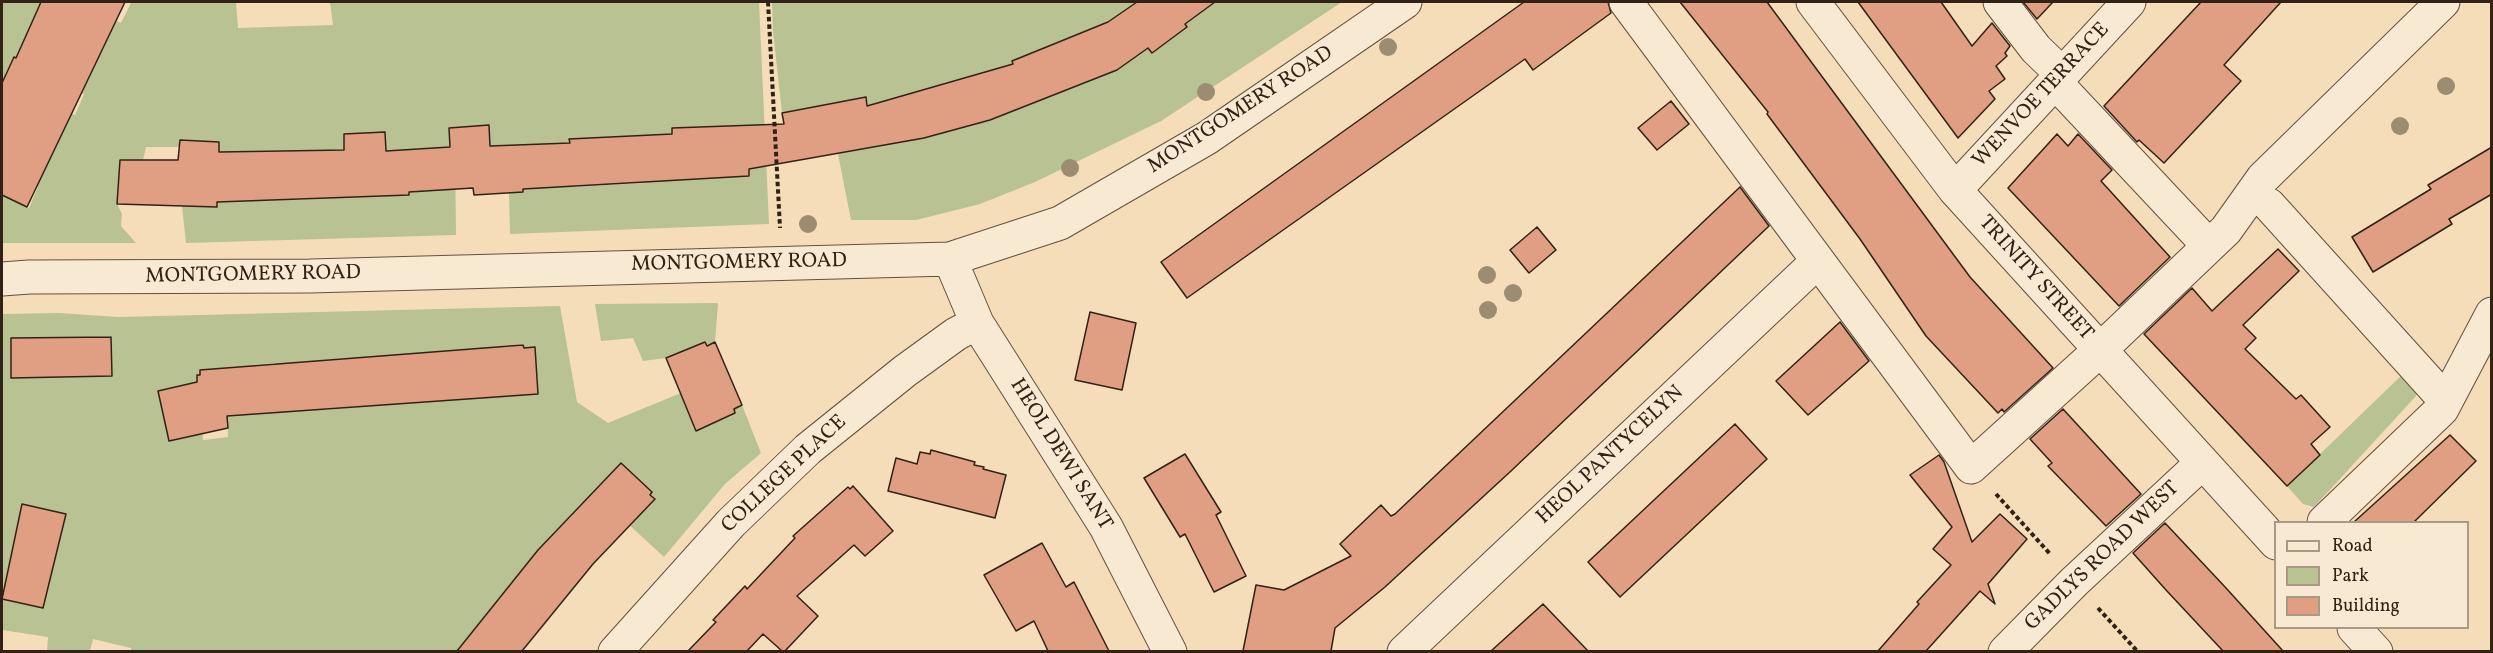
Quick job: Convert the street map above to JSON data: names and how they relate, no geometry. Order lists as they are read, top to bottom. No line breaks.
{"streets":{"street":["WENVOE TERRACE","MONTGOMERY ROAD","TRINITY STREET","HEOL DEWI SANT","HEOL PANTYCELYN","COLLEGE PLACE","GADLYS ROAD WEST"]},"crossings":[["WENVOE TERRACE","TRINITY STREET"],["MONTGOMERY ROAD","HEOL DEWI SANT"],["TRINITY STREET","GADLYS ROAD WEST"],["HEOL DEWI SANT","COLLEGE PLACE"]],"legend":["Road","Park","Building"]}
